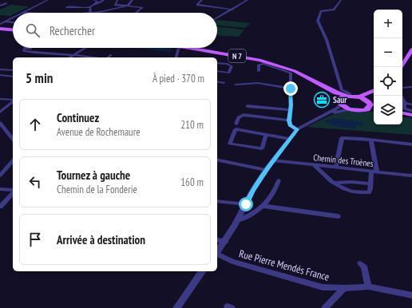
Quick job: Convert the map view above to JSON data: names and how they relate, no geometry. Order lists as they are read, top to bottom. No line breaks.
{"streets":{"main road":["N 7"],"street":["Chemin des Troènes","Rue Pierre Mendés France"]},"places":{"office":["Saur"]},"page":{"map_buttons":["+","−"],"search":"Rechercher","heading":["5 min","À pied · 370 m"],"list":[["Continuez","Avenue de Rochemaure","210 m"],["Tournez à gauche","Chemin de la Fonderie","160 m"],"Arrivée à destination"]}}
